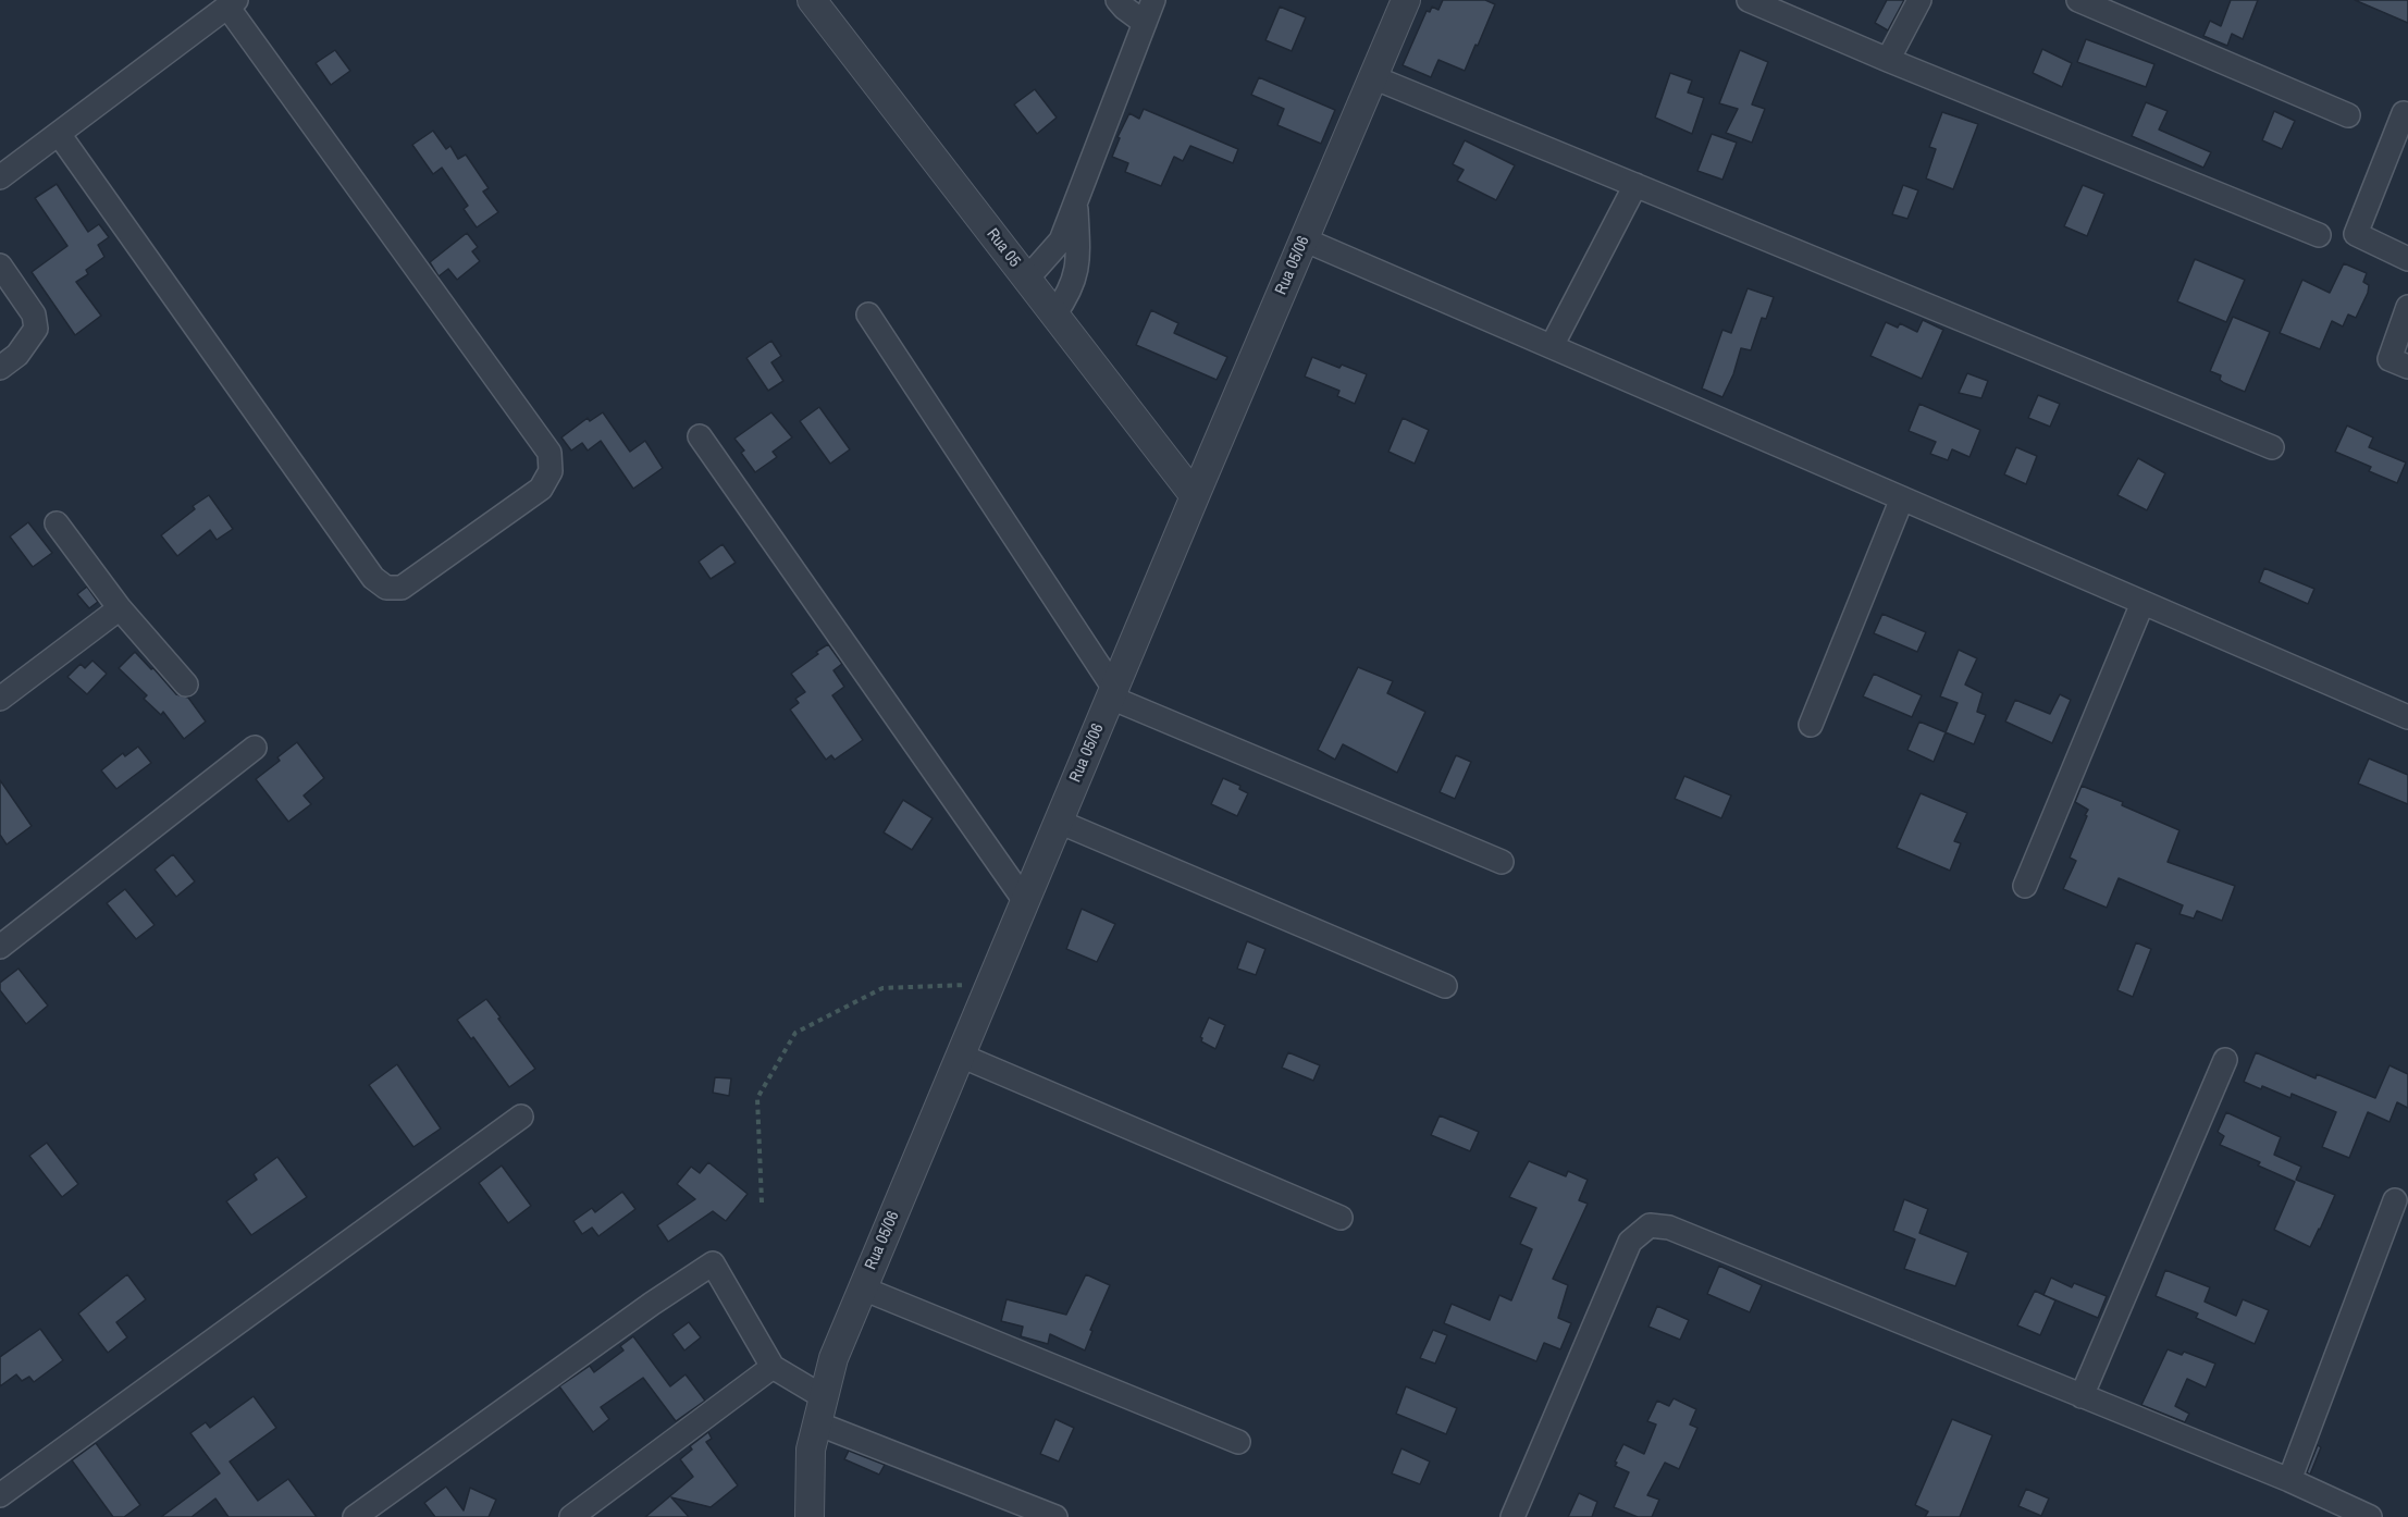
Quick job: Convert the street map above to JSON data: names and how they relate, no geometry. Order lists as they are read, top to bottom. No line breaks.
{"streets":{"street":["Rua 05","Rua 05/06"]},"crossings":[["Rua 05","Rua 05/06"]]}
